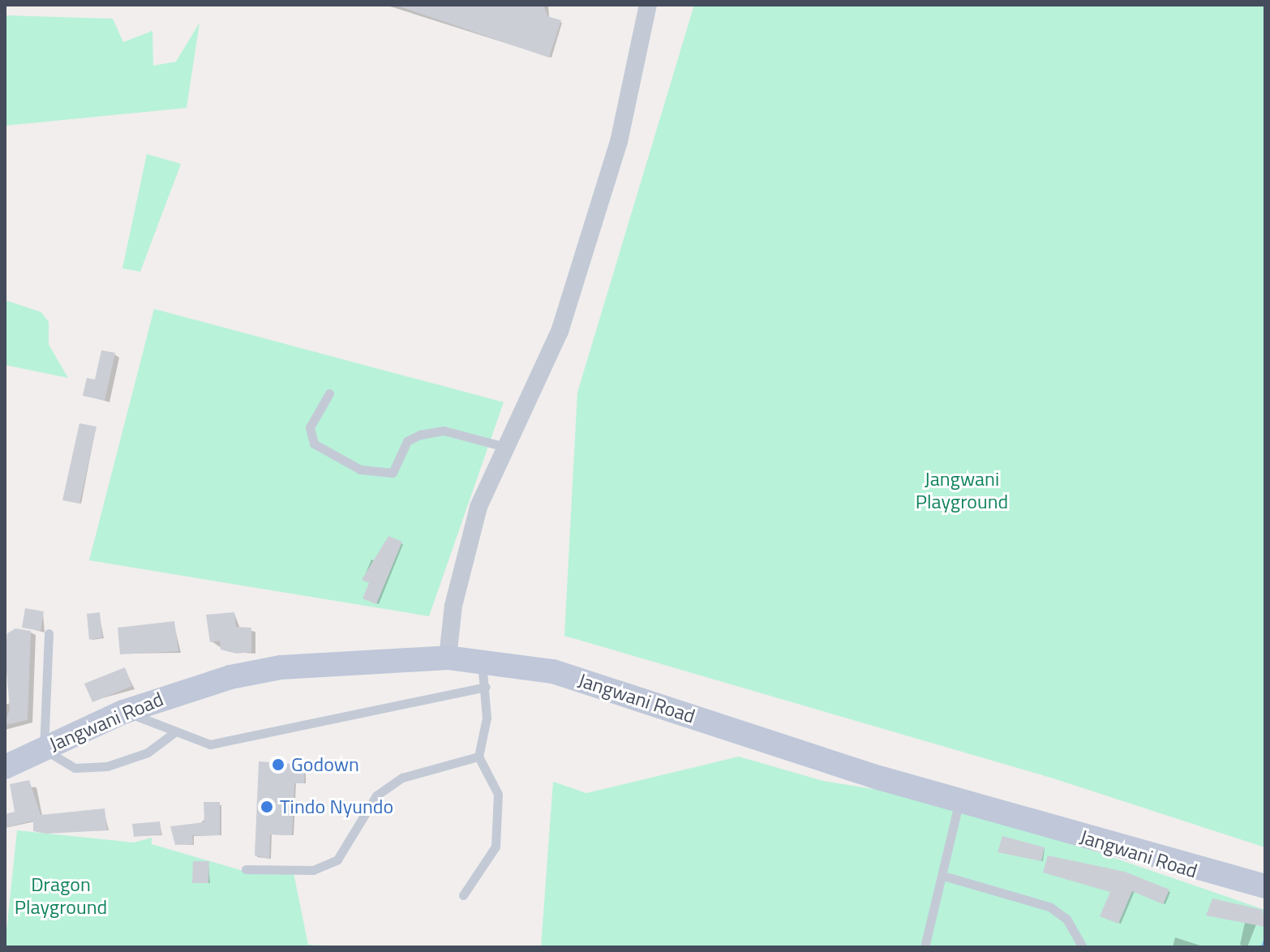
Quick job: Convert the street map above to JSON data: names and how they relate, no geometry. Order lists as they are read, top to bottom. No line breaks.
{"streets":{"street":["Jangwani Road"]},"parks":["Jangwani Playground","Dragon Playground"],"places":["Godown","Tindo Nyundo"]}
